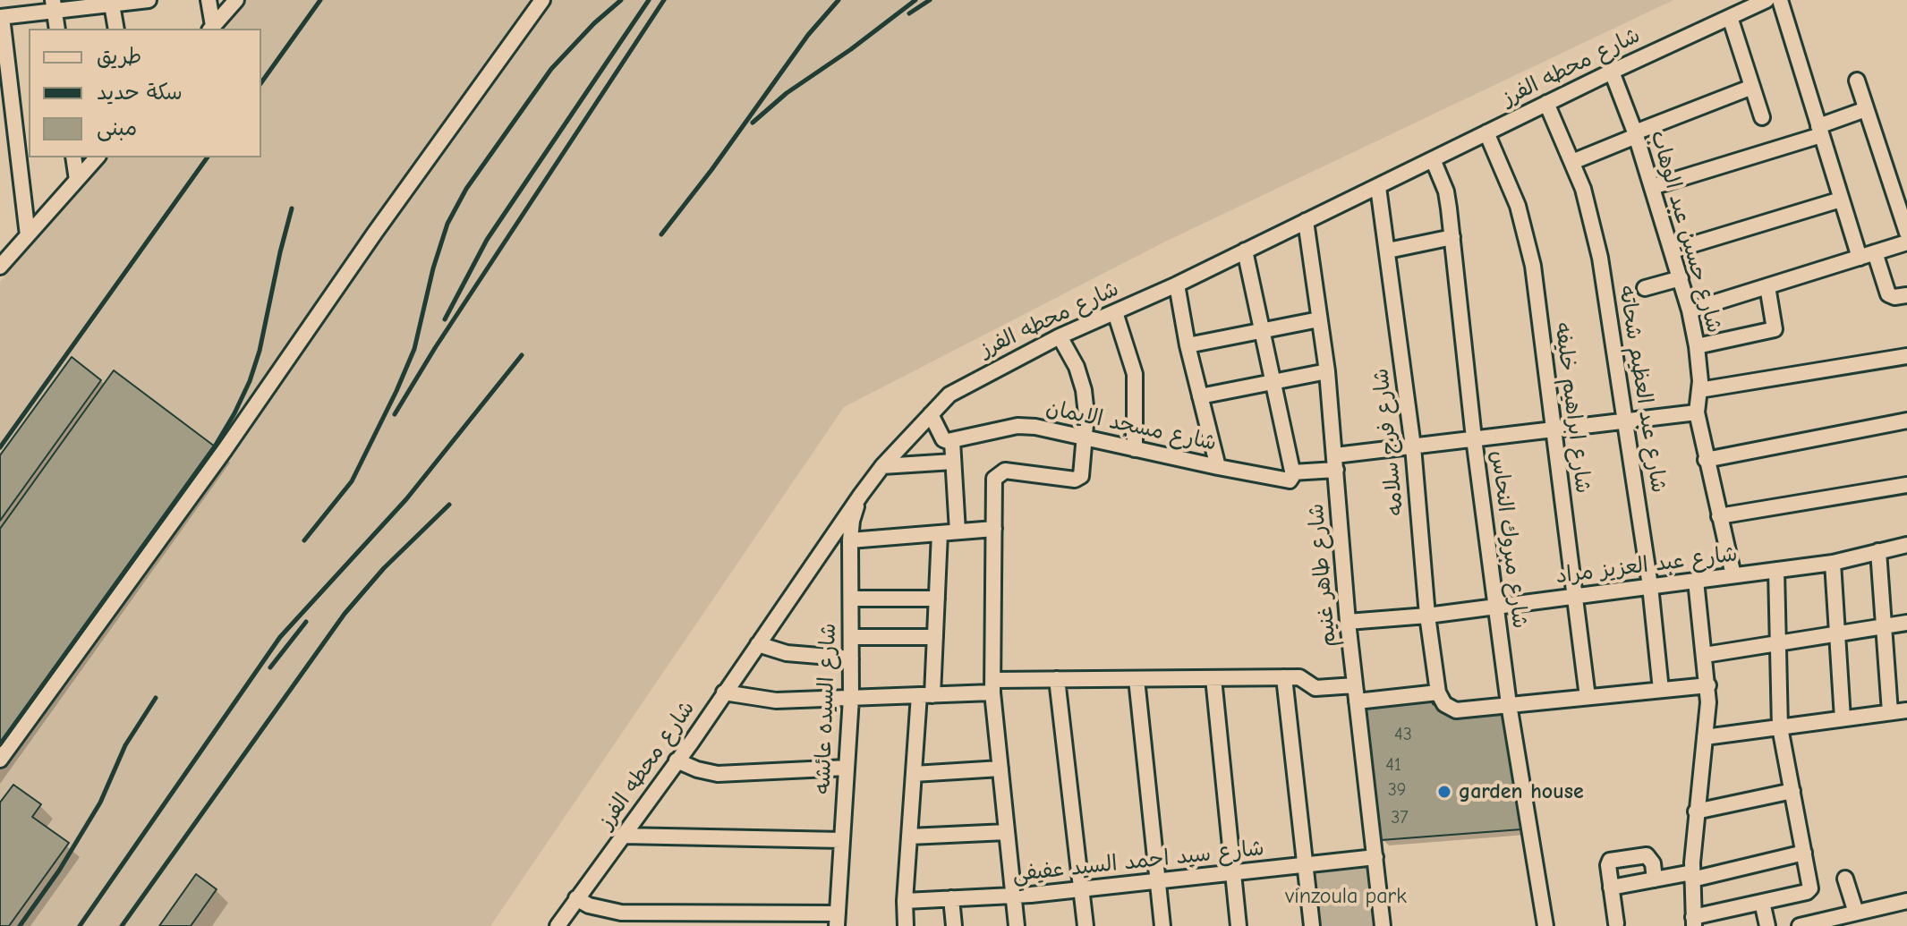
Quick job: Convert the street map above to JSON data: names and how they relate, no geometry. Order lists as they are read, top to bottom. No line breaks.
{"streets":{"street":["شارع محطه الفرز","شارع حسين عبد الوهاب","شارع عبد العظيم شحاته","شارع ابراهيم خليفه","شارع مسجد الايمان","شارع فرج سلامه","شارع مبروك النحاس","شارع عبد العزيز مراد","شارع طاهر غنيم","شارع السيده عائشه","شارع سيد احمد السيد عفيفي"]},"crossings":[["شارع محطه الفرز","شارع حسين عبد الوهاب"],["شارع محطه الفرز","شارع عبد العظيم شحاته"],["شارع محطه الفرز","شارع ابراهيم خليفه"],["شارع محطه الفرز","شارع فرج سلامه"],["شارع محطه الفرز","شارع مبروك النحاس"],["شارع محطه الفرز","شارع طاهر غنيم"],["شارع محطه الفرز","شارع السيده عائشه"],["شارع حسين عبد الوهاب","شارع عبد العزيز مراد"],["شارع عبد العظيم شحاته","شارع عبد العزيز مراد"],["شارع ابراهيم خليفه","شارع عبد العزيز مراد"],["شارع فرج سلامه","شارع عبد العزيز مراد"],["شارع مبروك النحاس","شارع عبد العزيز مراد"],["شارع عبد العزيز مراد","شارع طاهر غنيم"],["شارع طاهر غنيم","شارع سيد احمد السيد عفيفي"]],"parks":["vinzoula park"],"places":["garden house"],"house_numbers":["43","41","39","37"],"legend":["طريق","سكة حديد","مبنى"]}
